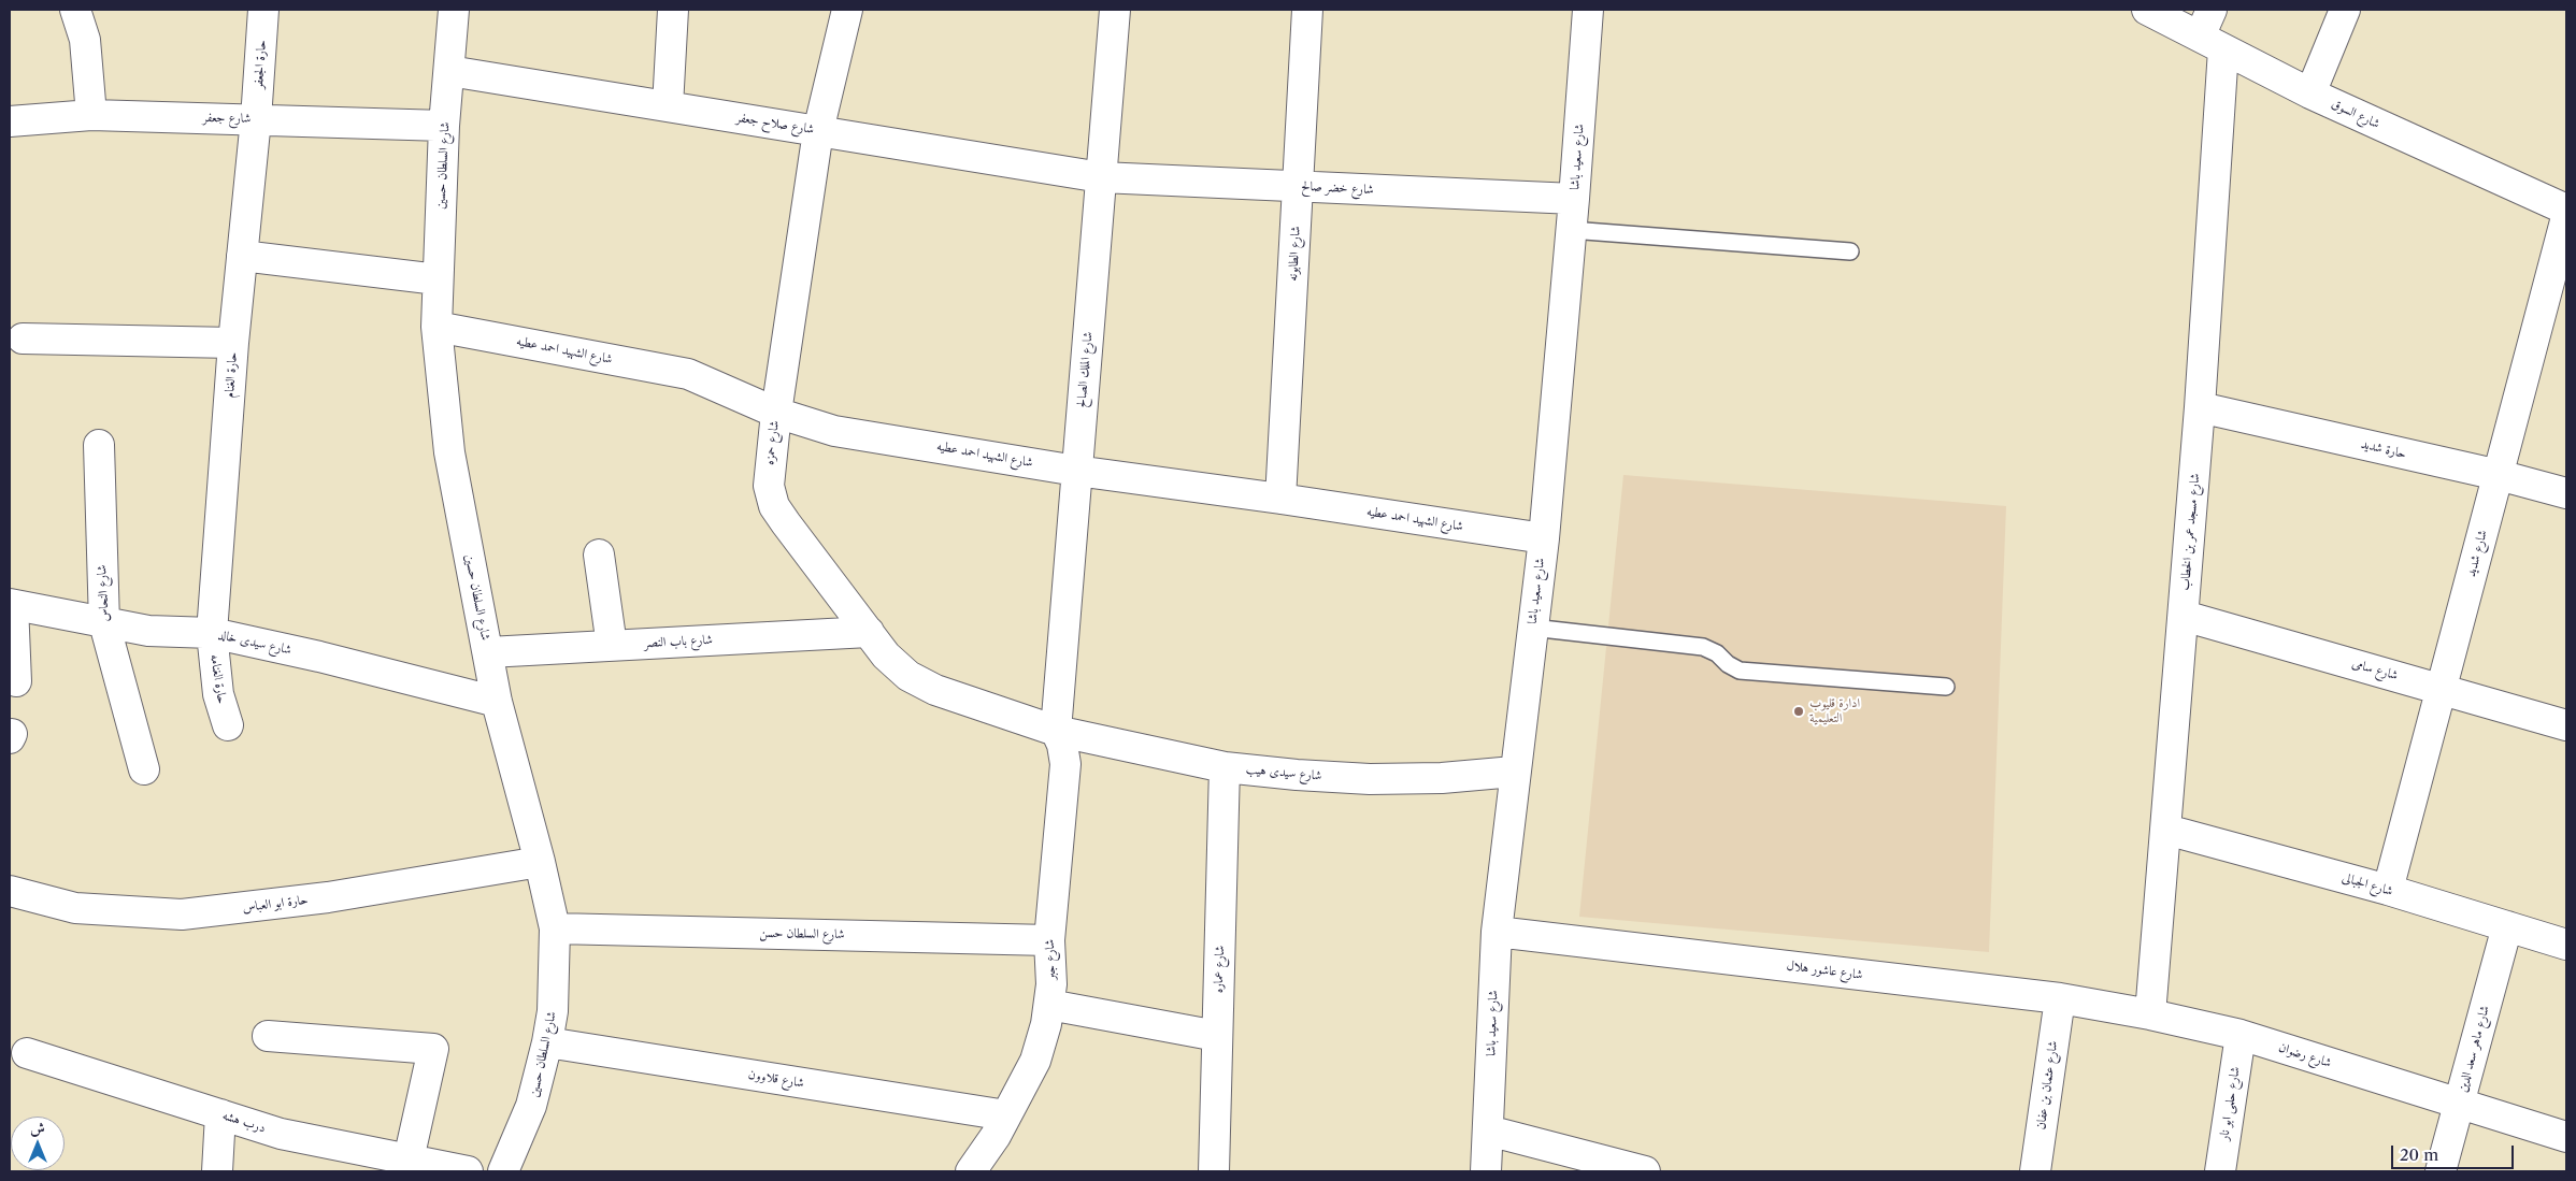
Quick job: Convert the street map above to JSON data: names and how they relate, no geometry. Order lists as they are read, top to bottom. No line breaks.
{"streets":{"street":["حارة الجعفر","شارع السوق","شارع جعفر","شارع صلاح جعفر","شارع سعيد باشا","شارع السلطان حسين","شارع خضر صالح","شارع الطابونه","شارع الشهيد احمد عطيه","شارع الملك الصالح","حارة الغنام","شارع حمزه","حارة شديد","شارع مسجد عمر بن الخطاب","شارع شديد","شارع النحاس","شارع باب النصر","شارع سيدى خالد","شارع سامى","حارة الغنامه","شارع سيدى هيب","شارع الجبالى","حارة ابو العباس","شارع السلطان حسن","شارع جبر","شارع عماره","شارع عاشور هلال","شارع ماهر سعد الدين","شارع رضوان","شارع قلاوون","شارع عثمان بن عفان","شارع حلمى ابو نار","درب هشه"]},"crossings":[["حارة الجعفر","شارع جعفر"],["حارة الجعفر","حارة الغنام"],["شارع السوق","شارع مسجد عمر بن الخطاب"],["شارع جعفر","شارع السلطان حسين"],["شارع جعفر","حارة الغنام"],["شارع صلاح جعفر","شارع السلطان حسين"],["شارع صلاح جعفر","شارع خضر صالح"],["شارع صلاح جعفر","شارع الملك الصالح"],["شارع صلاح جعفر","شارع حمزه"],["شارع سعيد باشا","شارع خضر صالح"],["شارع سعيد باشا","شارع الشهيد احمد عطيه"],["شارع سعيد باشا","شارع سيدى هيب"],["شارع سعيد باشا","شارع عاشور هلال"],["شارع السلطان حسين","شارع الشهيد احمد عطيه"],["شارع السلطان حسين","شارع باب النصر"],["شارع السلطان حسين","شارع سيدى خالد"],["شارع السلطان حسين","حارة ابو العباس"],["شارع السلطان حسين","شارع السلطان حسن"],["شارع السلطان حسين","شارع قلاوون"],["شارع خضر صالح","شارع الطابونه"],["شارع خضر صالح","شارع الملك الصالح"],["شارع الطابونه","شارع الشهيد احمد عطيه"],["شارع الشهيد احمد عطيه","شارع الملك الصالح"],["شارع الشهيد احمد عطيه","شارع حمزه"],["شارع الملك الصالح","شارع حمزه"],["شارع الملك الصالح","شارع سيدى هيب"],["شارع الملك الصالح","شارع جبر"],["حارة الغنام","شارع سيدى خالد"],["حارة الغنام","حارة الغنامه"],["شارع حمزه","شارع باب النصر"],["شارع حمزه","شارع سيدى هيب"],["شارع حمزه","شارع جبر"],["حارة شديد","شارع مسجد عمر بن الخطاب"],["حارة شديد","شارع شديد"],["شارع مسجد عمر بن الخطاب","شارع سامى"],["شارع مسجد عمر بن الخطاب","شارع الجبالى"],["شارع مسجد عمر بن الخطاب","شارع عاشور هلال"],["شارع مسجد عمر بن الخطاب","شارع رضوان"],["شارع شديد","شارع سامى"],["شارع شديد","شارع الجبالى"],["شارع النحاس","شارع سيدى خالد"],["شارع سيدى خالد","حارة الغنامه"],["شارع سيدى هيب","شارع جبر"],["شارع سيدى هيب","شارع عماره"],["شارع الجبالى","شارع ماهر سعد الدين"],["شارع السلطان حسن","شارع جبر"],["شارع جبر","شارع قلاوون"],["شارع عاشور هلال","شارع رضوان"],["شارع عاشور هلال","شارع عثمان بن عفان"],["شارع ماهر سعد الدين","شارع رضوان"],["شارع رضوان","شارع حلمى ابو نار"]],"places":["ادارة قليوب التعليمية"],"scale_bar":"20 m","north":"top"}
